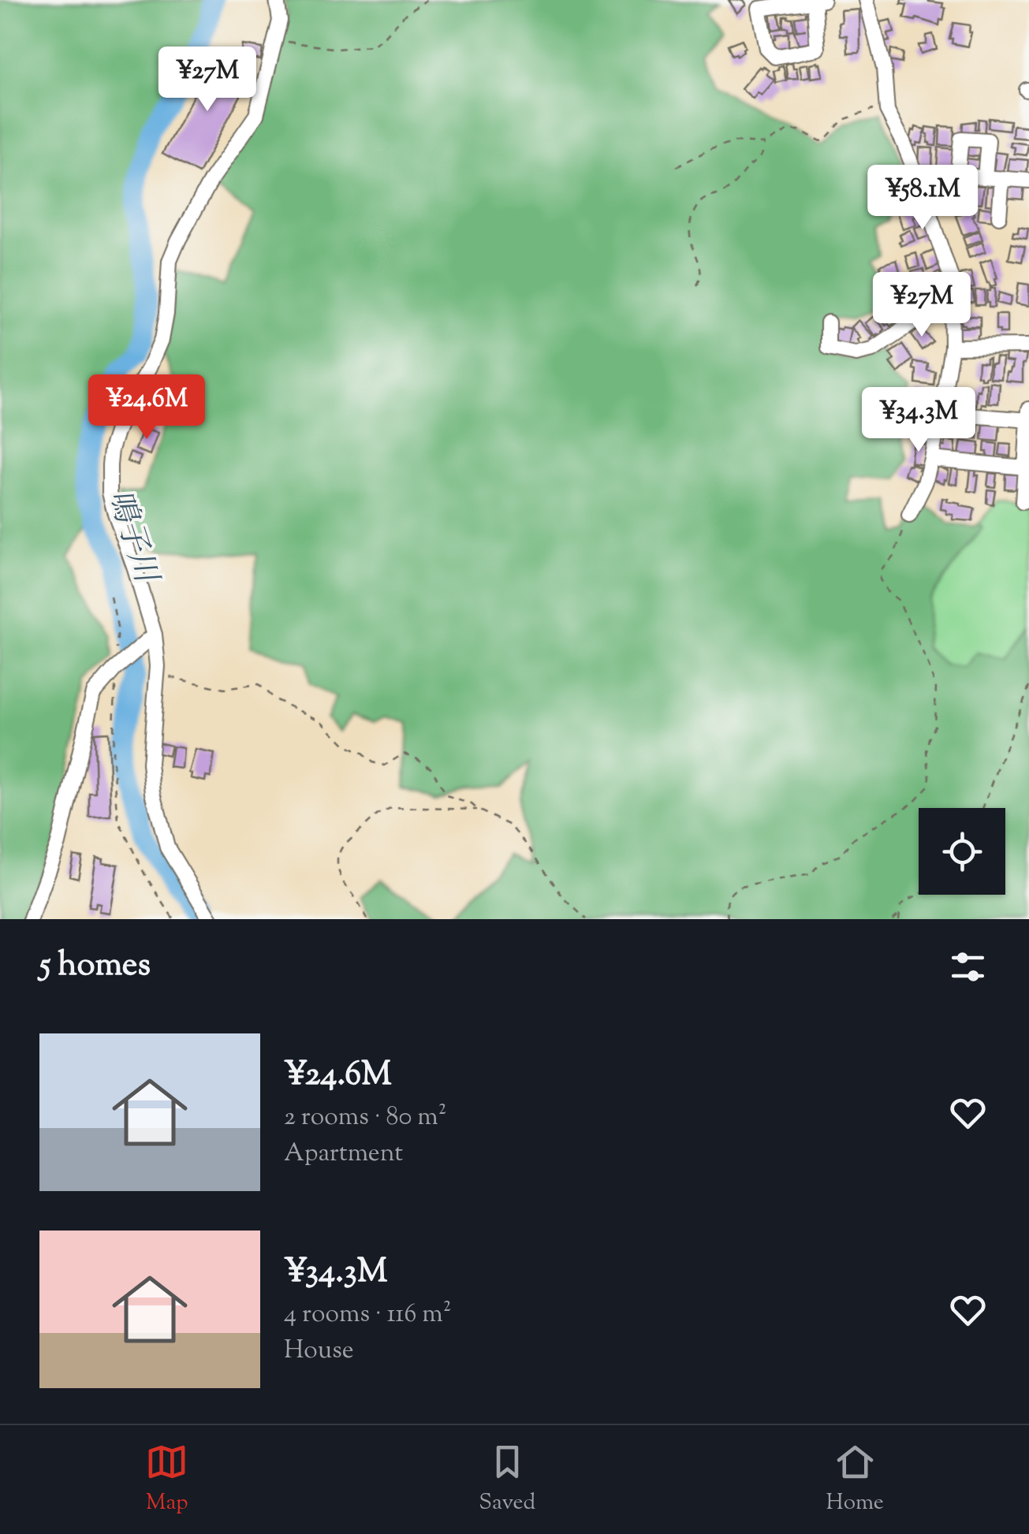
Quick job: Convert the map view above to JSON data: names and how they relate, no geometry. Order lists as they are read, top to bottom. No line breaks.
{"water":["鳴子川"],"page":{"price":["¥27M","¥58.1M","¥27M","¥24.6M","¥34.3M"],"heading":"5 homes","list":[{"name":"¥24.6M","note":"2 rooms · 80 m² · Apartment"},{"name":"¥34.3M","note":"4 rooms · 116 m² · House"}],"tabs":["Map","Saved","Home"]}}
